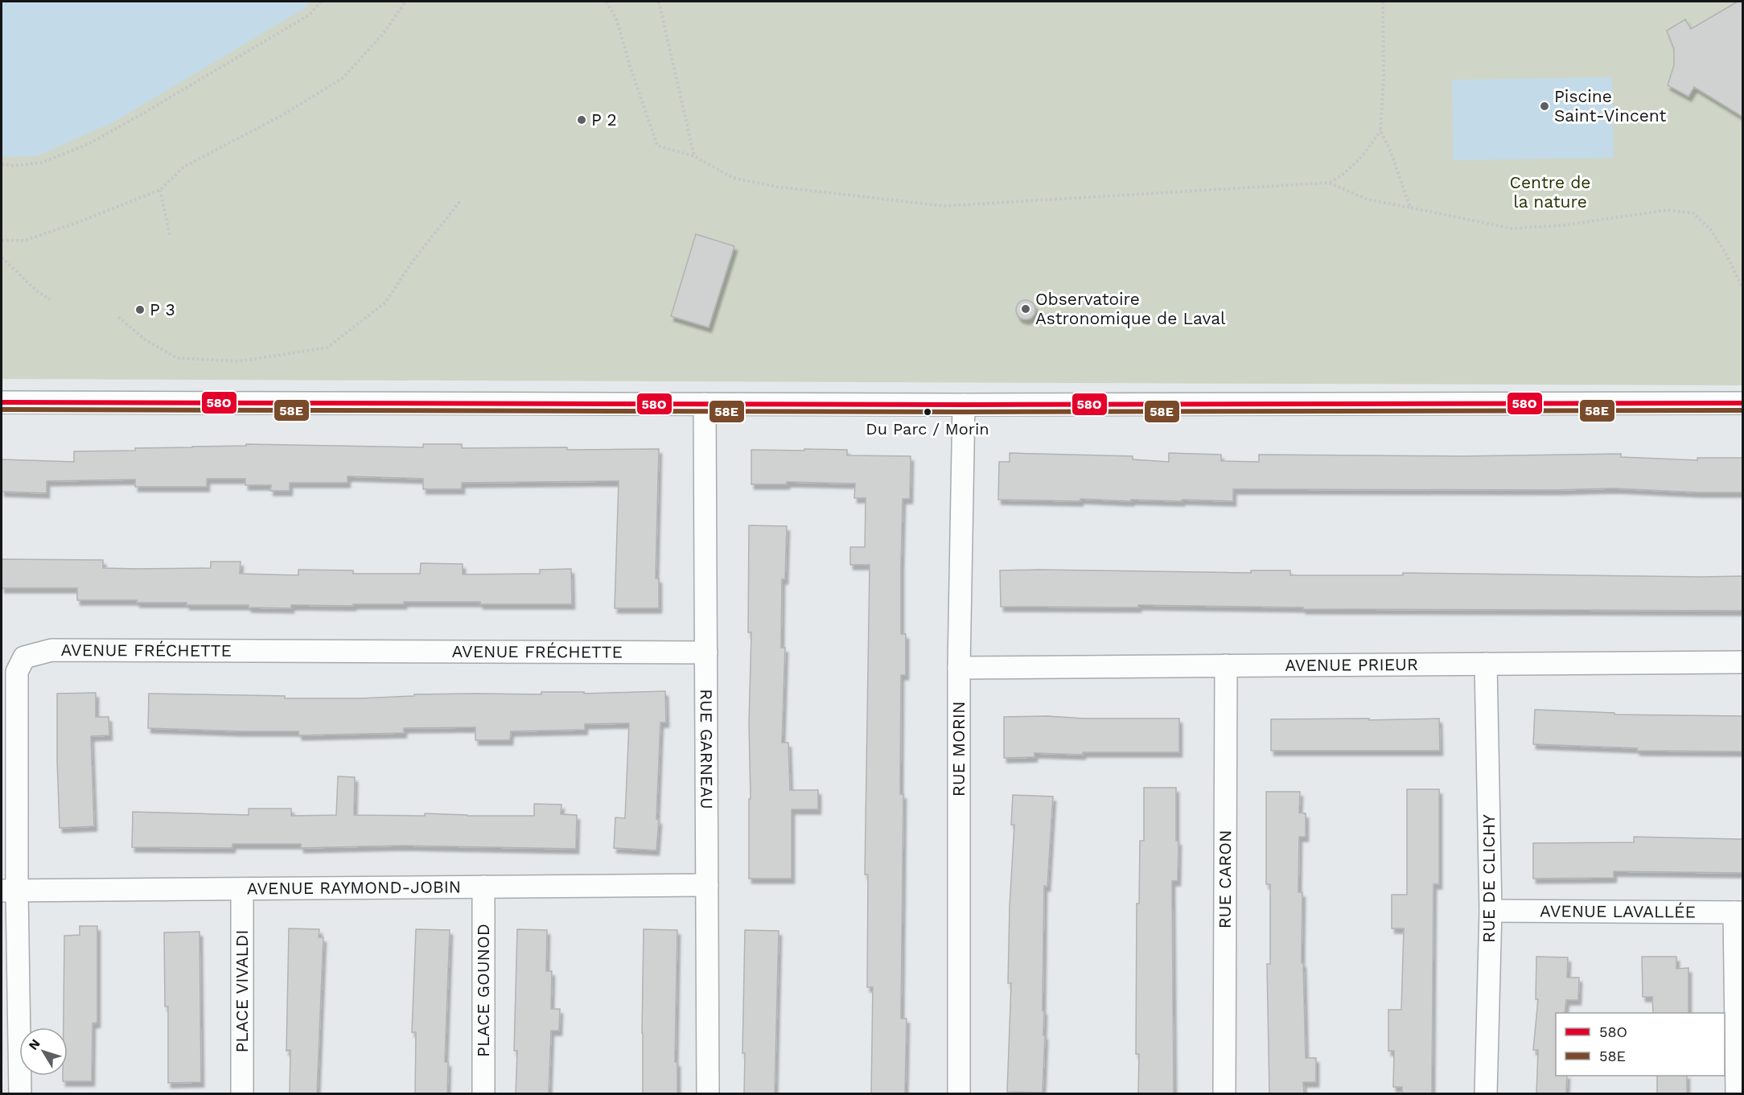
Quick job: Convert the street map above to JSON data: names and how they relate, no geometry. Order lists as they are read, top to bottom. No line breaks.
{"streets":{"street":["AVENUE FRÉCHETTE","AVENUE PRIEUR","RUE GARNEAU","RUE MORIN","RUE DE CLICHY","RUE CARON","AVENUE RAYMOND-JOBIN","AVENUE LAVALLÉE","PLACE GOUNOD","PLACE VIVALDI"]},"crossings":[["AVENUE FRÉCHETTE","RUE GARNEAU"],["AVENUE FRÉCHETTE","AVENUE RAYMOND-JOBIN"],["AVENUE PRIEUR","RUE MORIN"],["AVENUE PRIEUR","RUE DE CLICHY"],["AVENUE PRIEUR","RUE CARON"],["RUE GARNEAU","AVENUE RAYMOND-JOBIN"],["RUE DE CLICHY","AVENUE LAVALLÉE"],["AVENUE RAYMOND-JOBIN","PLACE GOUNOD"],["AVENUE RAYMOND-JOBIN","PLACE VIVALDI"]],"parks":["Centre de la nature"],"places":["Piscine Saint-Vincent","P 2","Observatoire Astronomique de Laval","P 3","Du Parc / Morin"],"lines":["transit line 58O","transit line 58E"],"legend":["58O","58E"],"north":"top left"}
